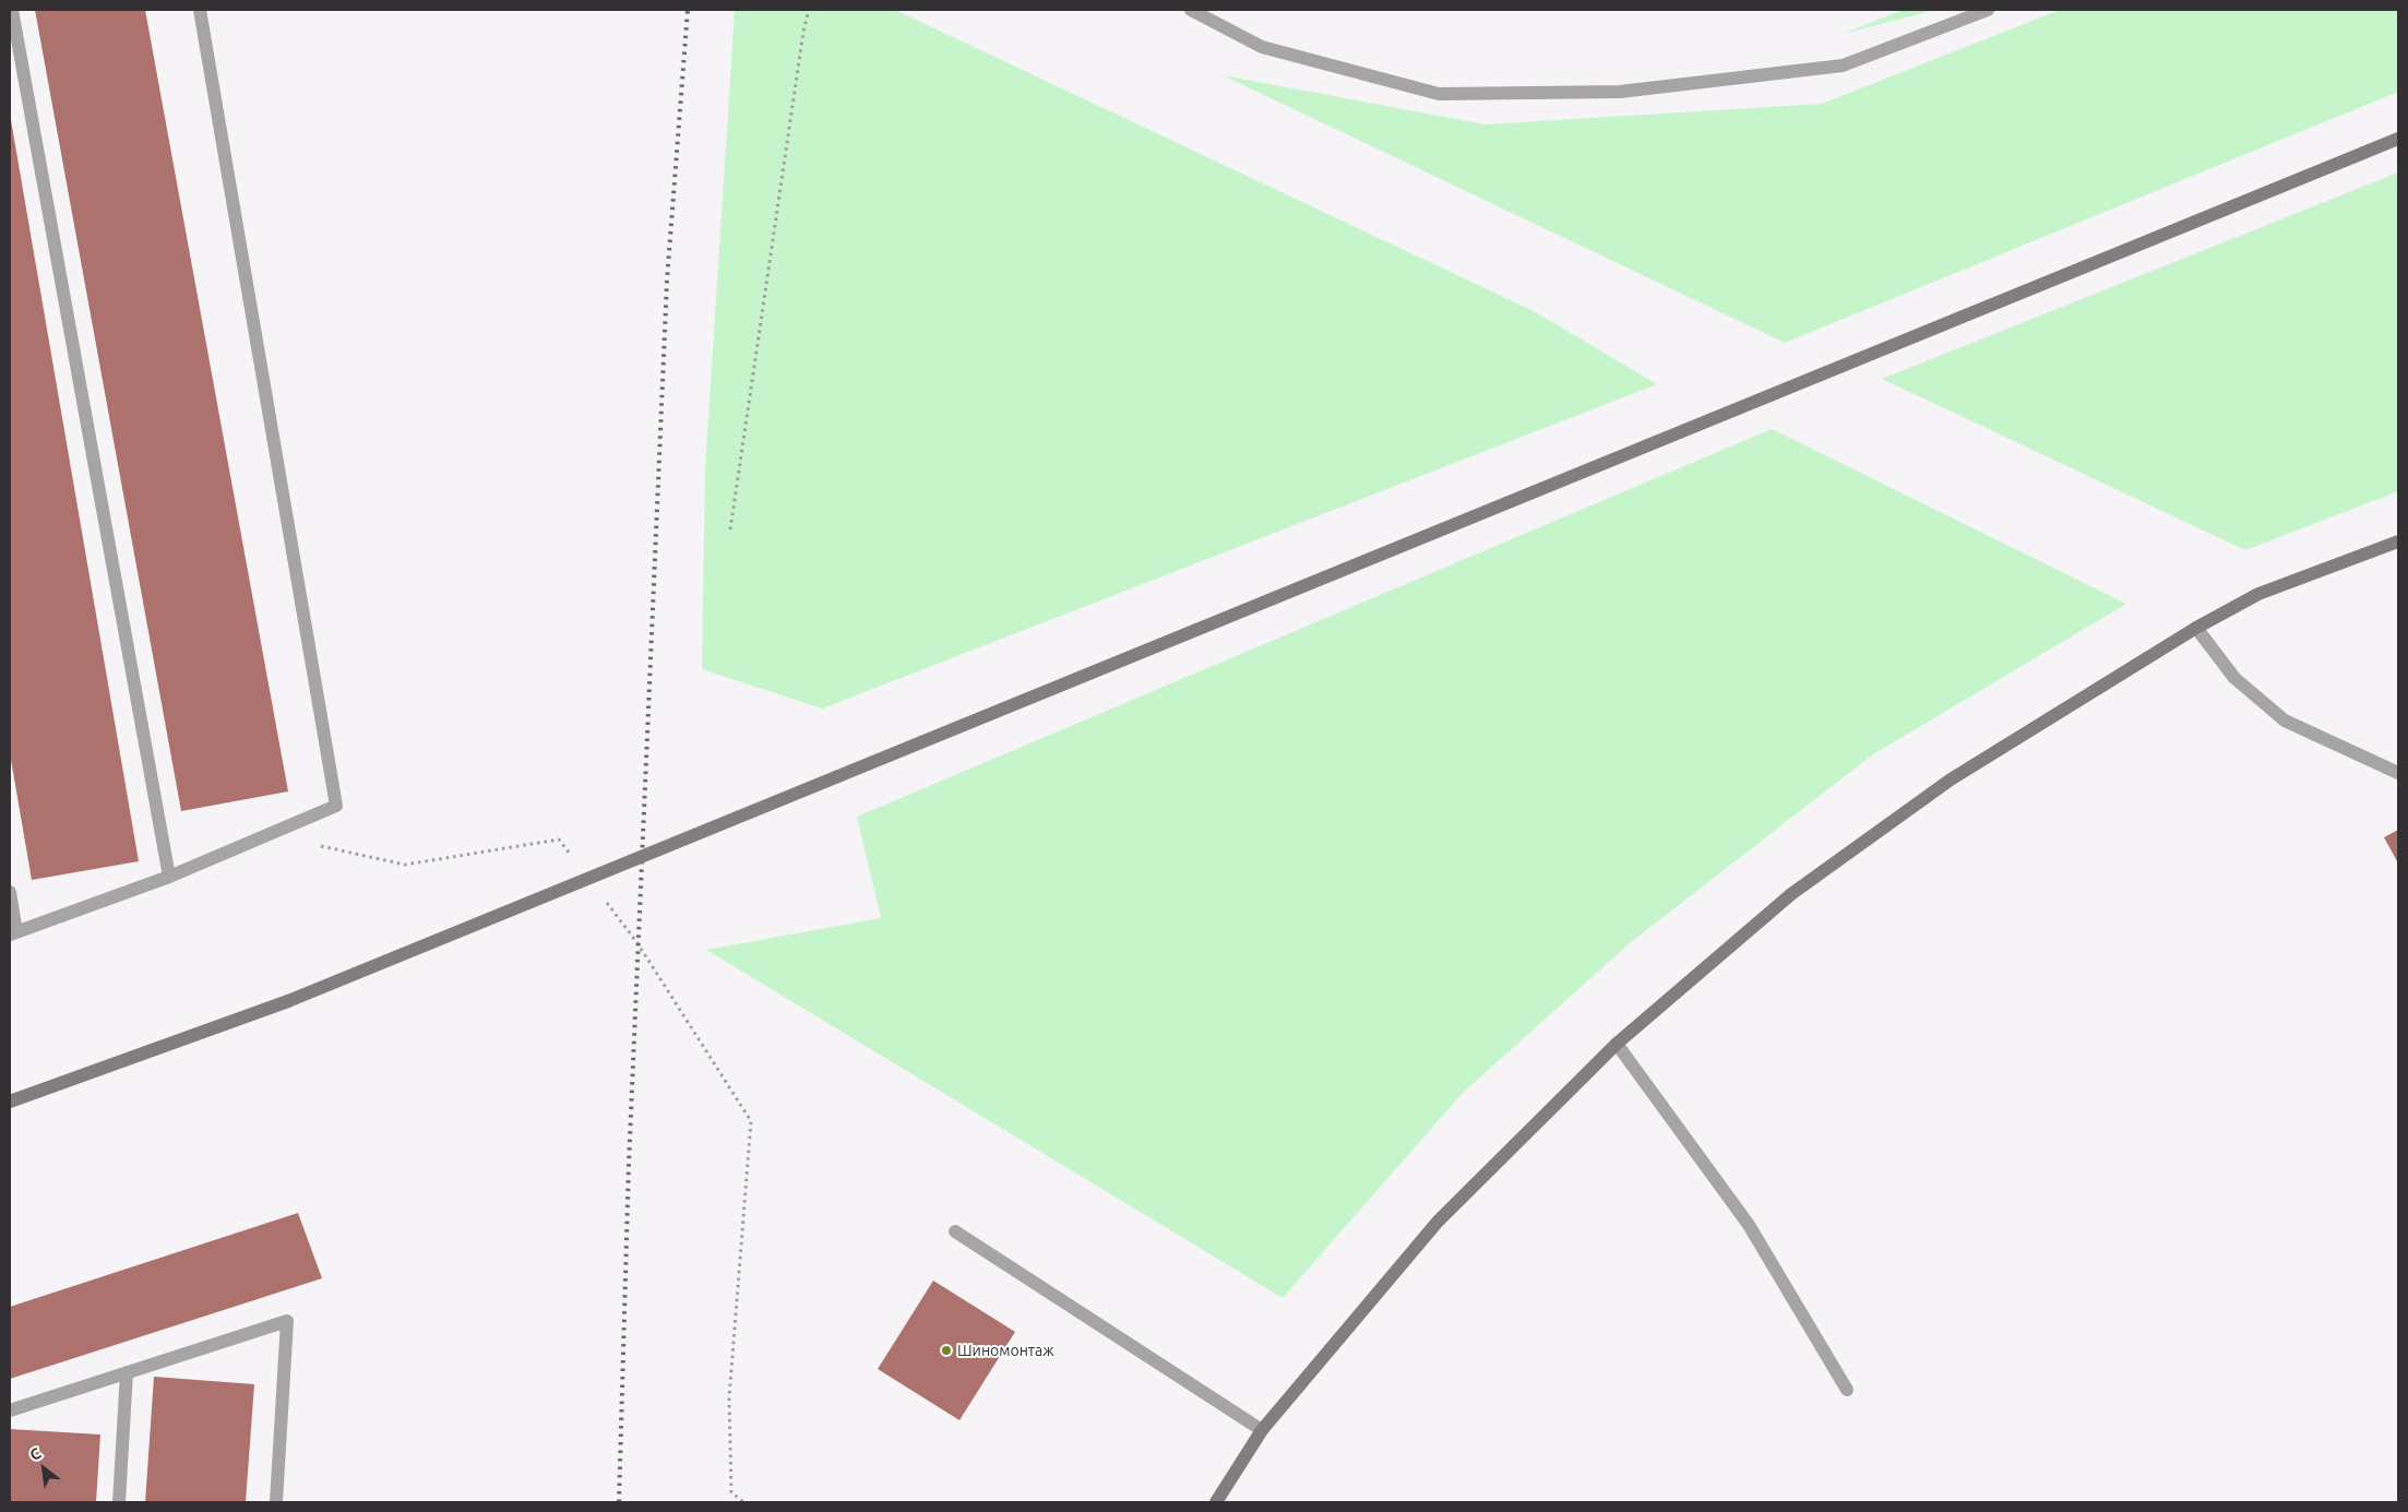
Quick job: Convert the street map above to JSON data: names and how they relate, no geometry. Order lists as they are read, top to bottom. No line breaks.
{"places":["Шиномонтаж"],"north":"top left"}
